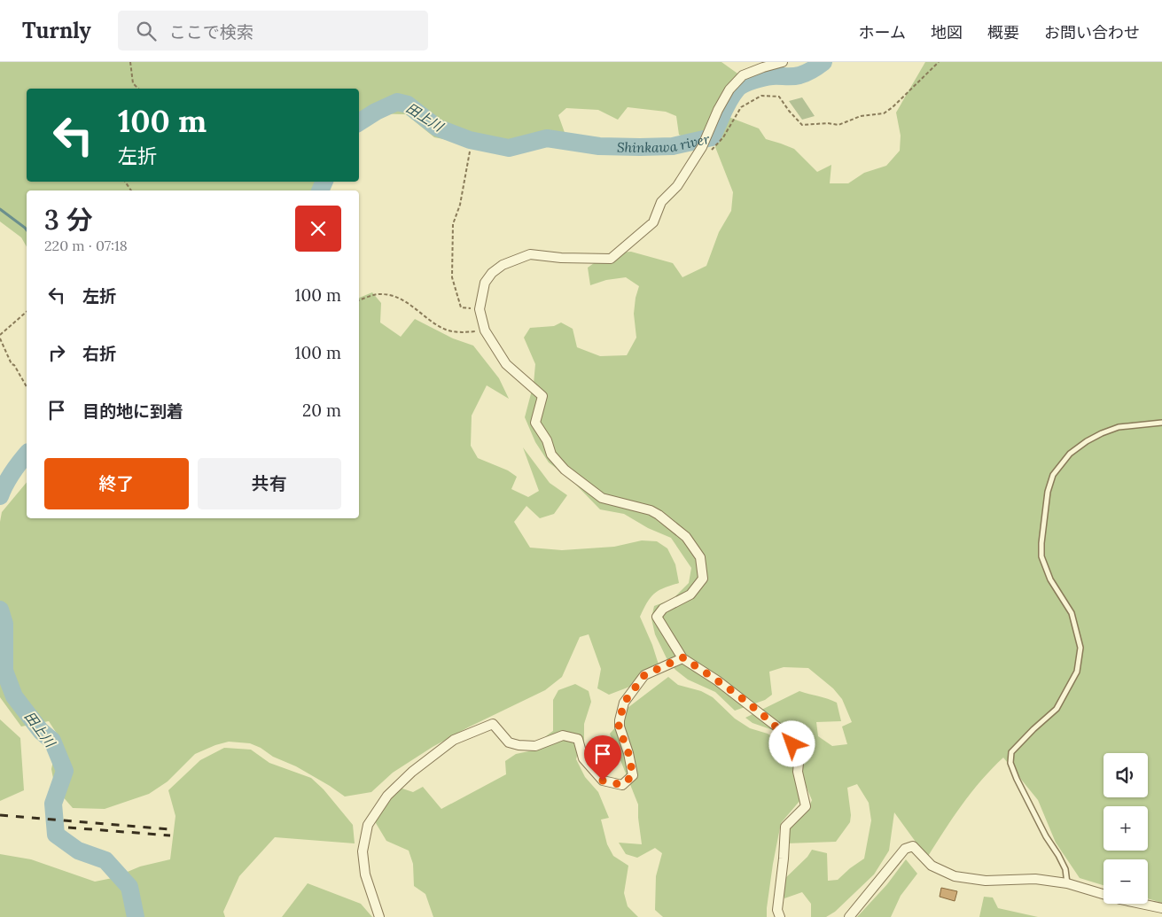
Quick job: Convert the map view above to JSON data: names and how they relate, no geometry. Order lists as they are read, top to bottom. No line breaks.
{"water":["田上川","Shinkawa river"],"page":{"header":"Turnly","search":"ここで検索","nav":["ホーム","地図","概要","お問い合わせ"],"turn":["100 m","左折"],"heading":["3 分","220 m · 07:18"],"list":[{"name":"左折","value":"100 m"},{"name":"右折","value":"100 m"},{"name":"目的地に到着","value":"20 m"}],"buttons":["終了","共有"],"map_buttons":["+","−"]}}
